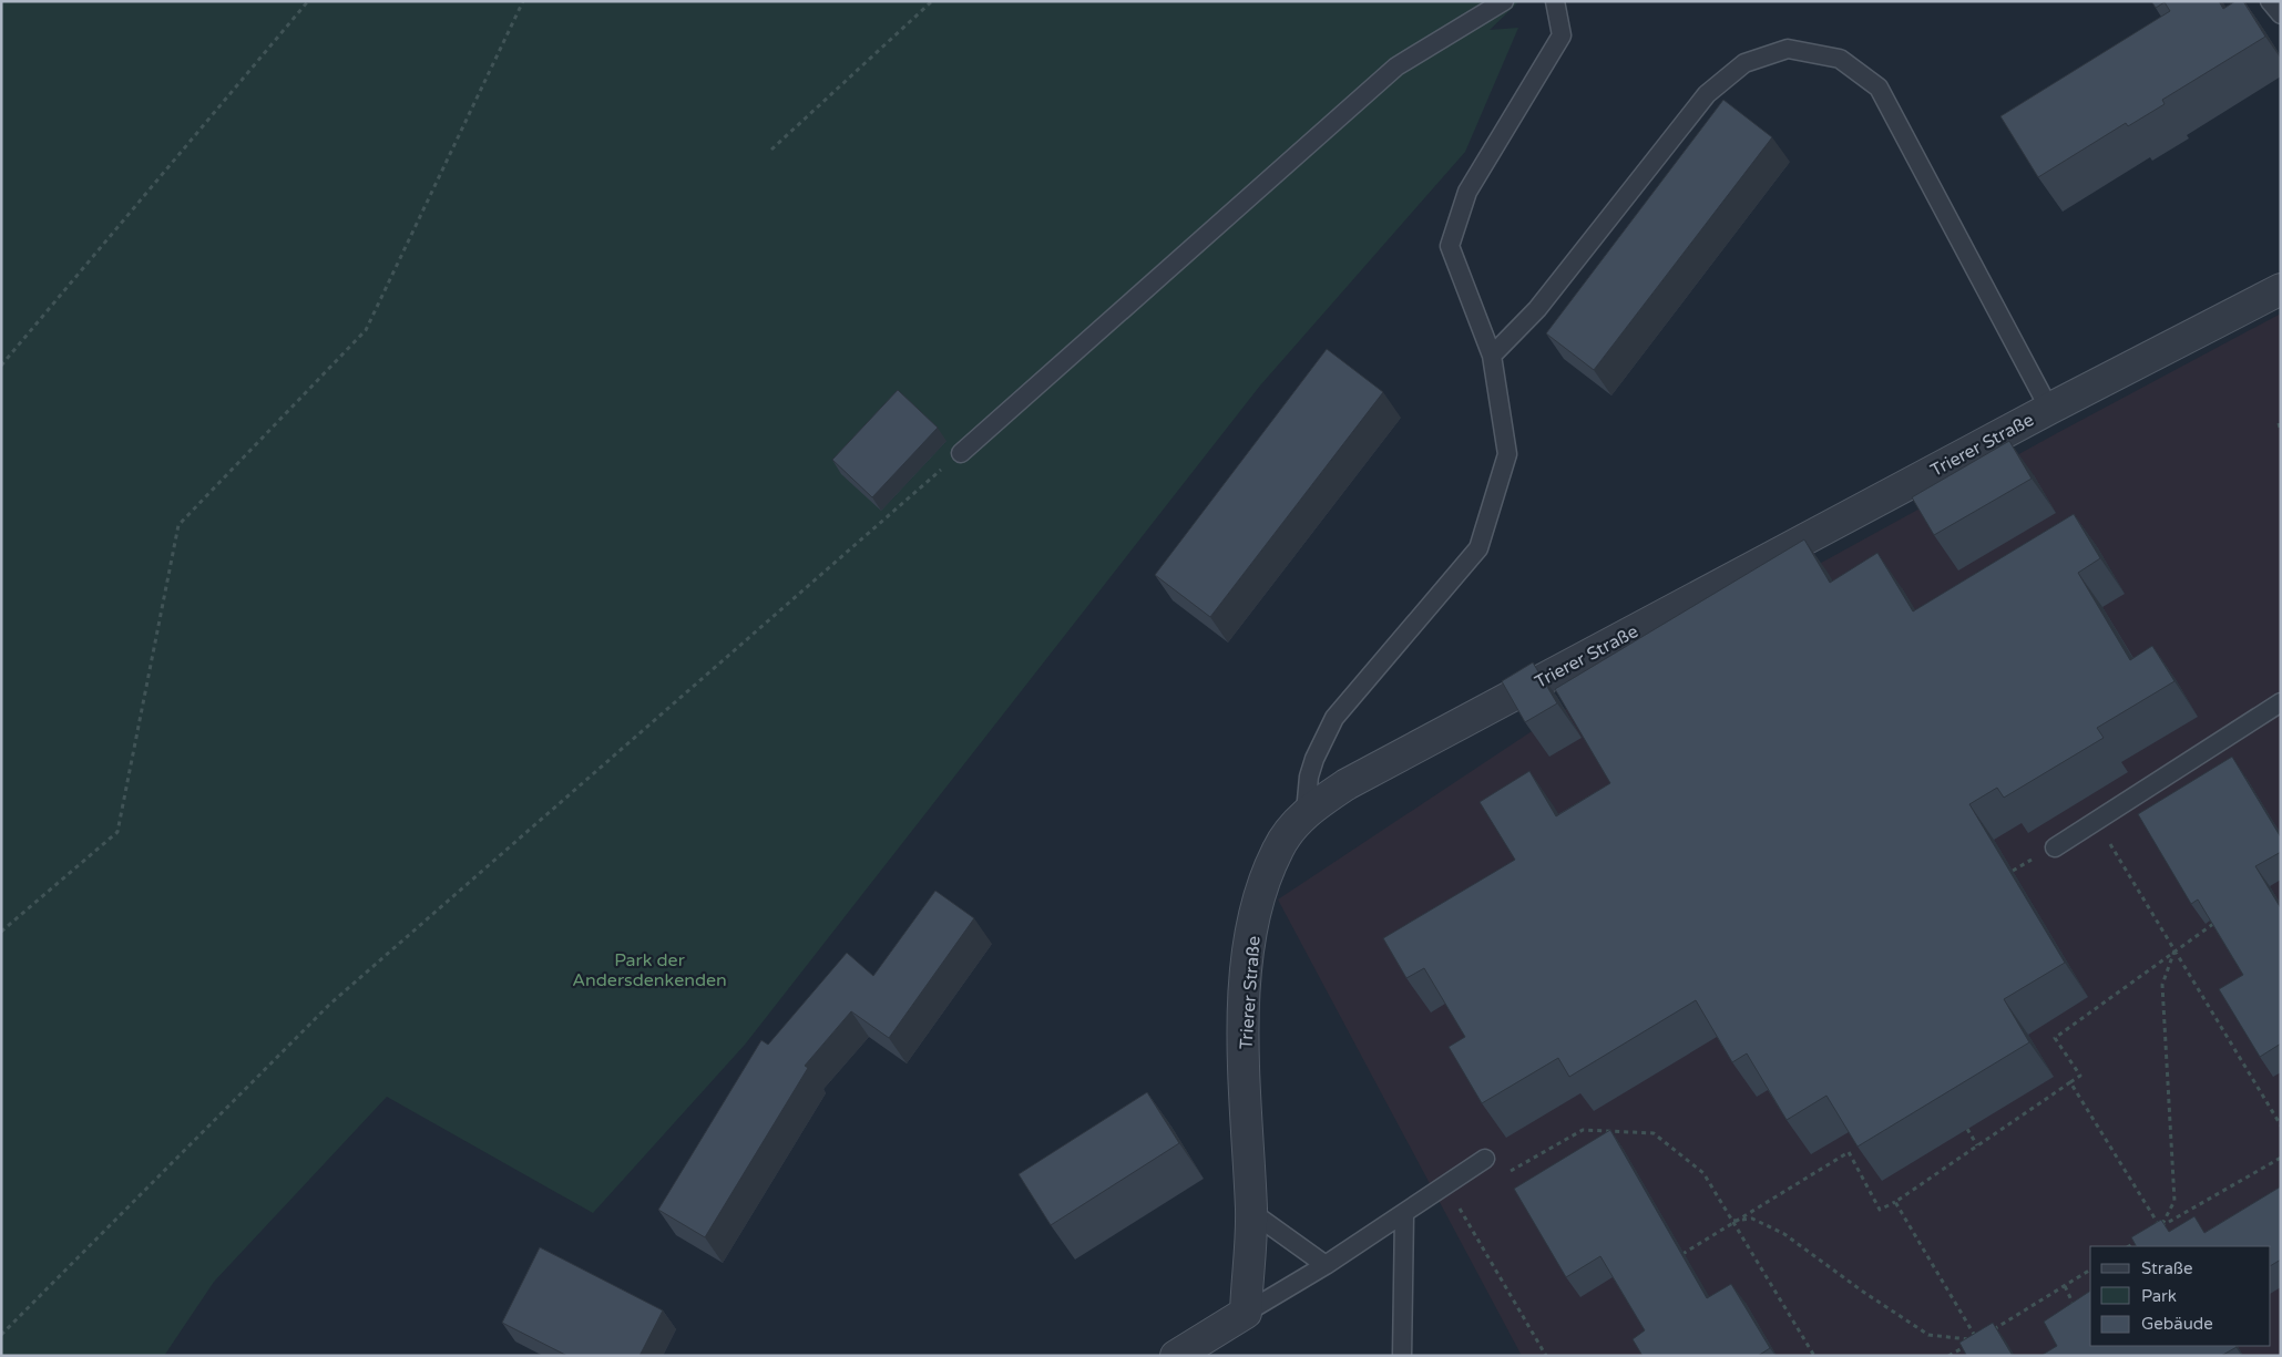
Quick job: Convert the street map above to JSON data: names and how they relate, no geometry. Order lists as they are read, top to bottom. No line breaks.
{"streets":{"street":["Trierer Straße"]},"parks":["Park der Andersdenkenden"],"legend":["Straße","Park","Gebäude"]}
